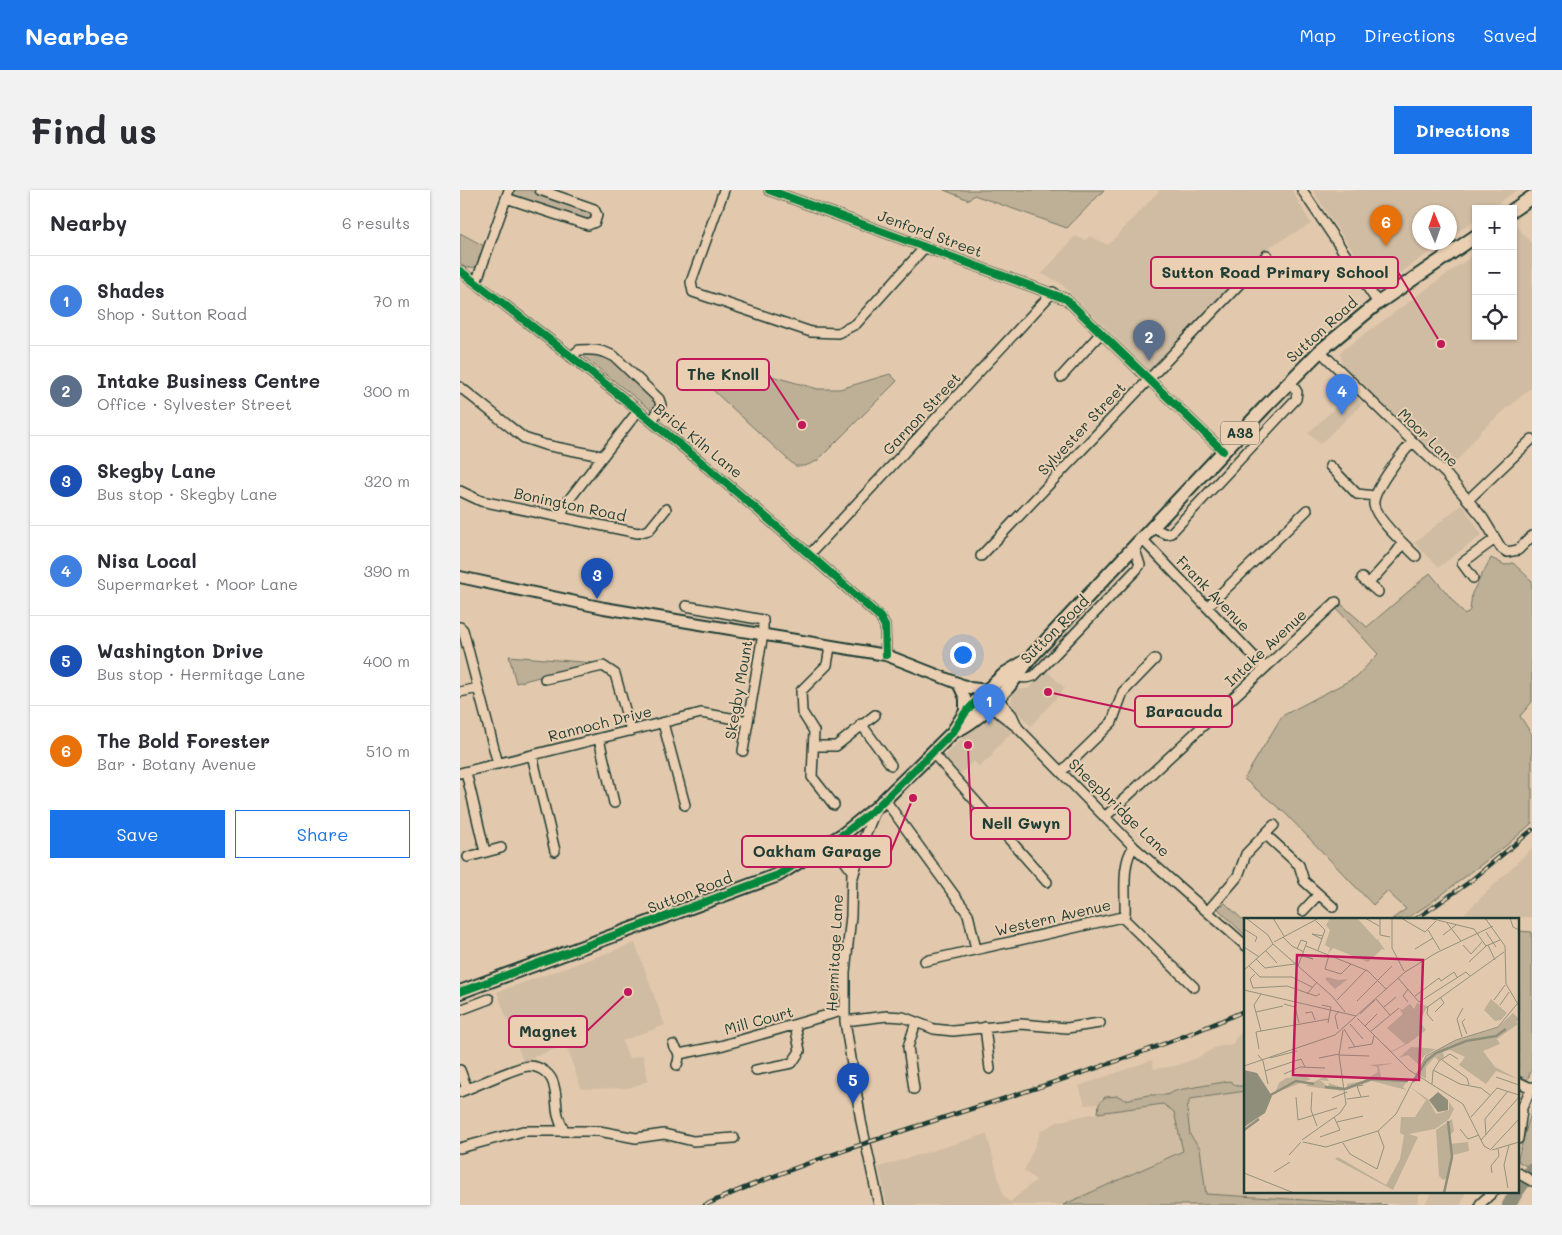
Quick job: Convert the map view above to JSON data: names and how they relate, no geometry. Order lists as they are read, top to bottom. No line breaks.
{"streets":{"highway":["Sutton Road","A38"],"street":["Jenford Street","Garnon Street","Sylvester Street","Moor Lane","Brick Kiln Lane","Bonington Road","Frank Avenue","Intake Avenue","Skegby Mount","Rannoch Drive","Sheepbridge Lane","Western Avenue","Hermitage Lane","Mill Court"]},"crossings":[["Jenford Street","Sutton Road"],["Jenford Street","Garnon Street"],["Jenford Street","Sylvester Street"],["Sutton Road","Moor Lane"],["Sutton Road","Frank Avenue"],["Sutton Road","Sheepbridge Lane"],["Sutton Road","Hermitage Lane"],["Garnon Street","Brick Kiln Lane"],["Frank Avenue","Intake Avenue"],["Intake Avenue","Sheepbridge Lane"],["Skegby Mount","Rannoch Drive"],["Sheepbridge Lane","Western Avenue"],["Hermitage Lane","Mill Court"]],"places":["Sutton Road Primary School","The Knoll","Baracuda","Nell Gwyn","Oakham Garage","Magnet"],"north":"top","page":{"header":"Nearbee","nav":["Map","Directions","Saved"],"buttons":["Directions",["Save","Share"]],"title":"Find us","heading":["Nearby","6 results"],"map_buttons":["+","−"],"pins":["6","2","4","3","1","5"],"list":[{"mark":"1","name":"Shades","note":"Shop · Sutton Road","value":"70 m"},{"mark":"2","name":"Intake Business Centre","note":"Office · Sylvester Street","value":"300 m"},{"mark":"3","name":"Skegby Lane","note":"Bus stop · Skegby Lane","value":"320 m"},{"mark":"4","name":"Nisa Local","note":"Supermarket · Moor Lane","value":"390 m"},{"mark":"5","name":"Washington Drive","note":"Bus stop · Hermitage Lane","value":"400 m"},{"mark":"6","name":"The Bold Forester","note":"Bar · Botany Avenue","value":"510 m"}]}}
